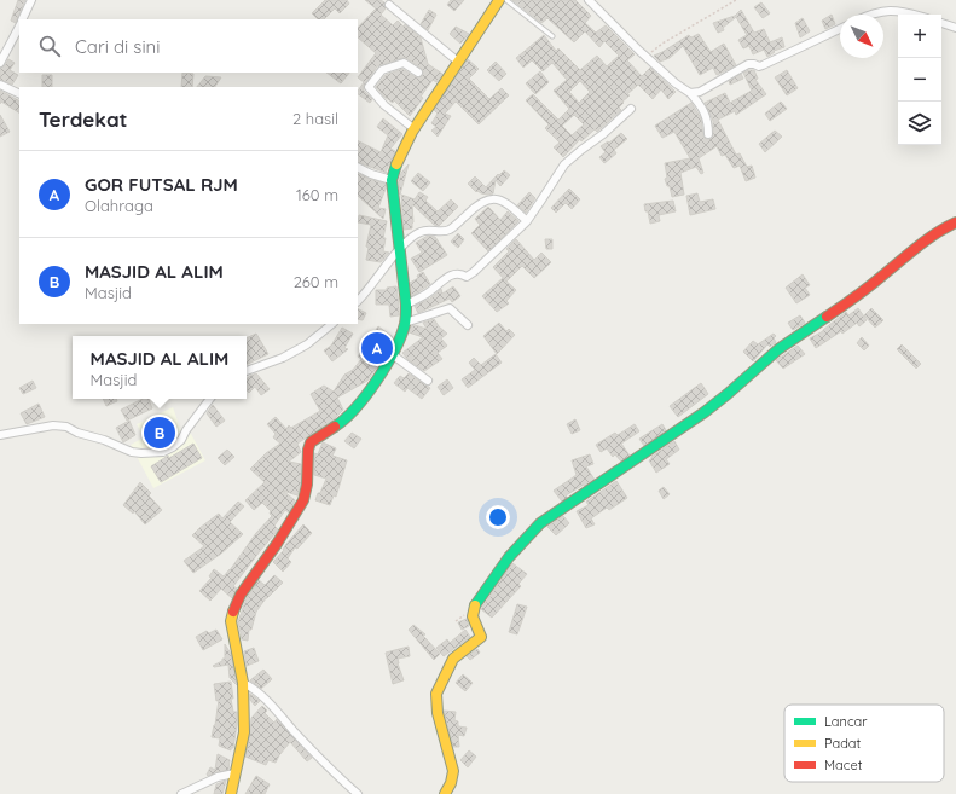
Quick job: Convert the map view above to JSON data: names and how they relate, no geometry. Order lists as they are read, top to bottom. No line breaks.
{"legend":["Lancar","Padat","Macet"],"north":"bottom right","page":{"map_buttons":["+","−"],"search":"Cari di sini","heading":["Terdekat","2 hasil"],"list":[{"mark":"A","name":"GOR FUTSAL RJM","note":"Olahraga","value":"160 m"},{"mark":"B","name":"MASJID AL ALIM","note":"Masjid","value":"260 m"}],"pins":["A","B"],"popup":["MASJID AL ALIM","Masjid"]}}
